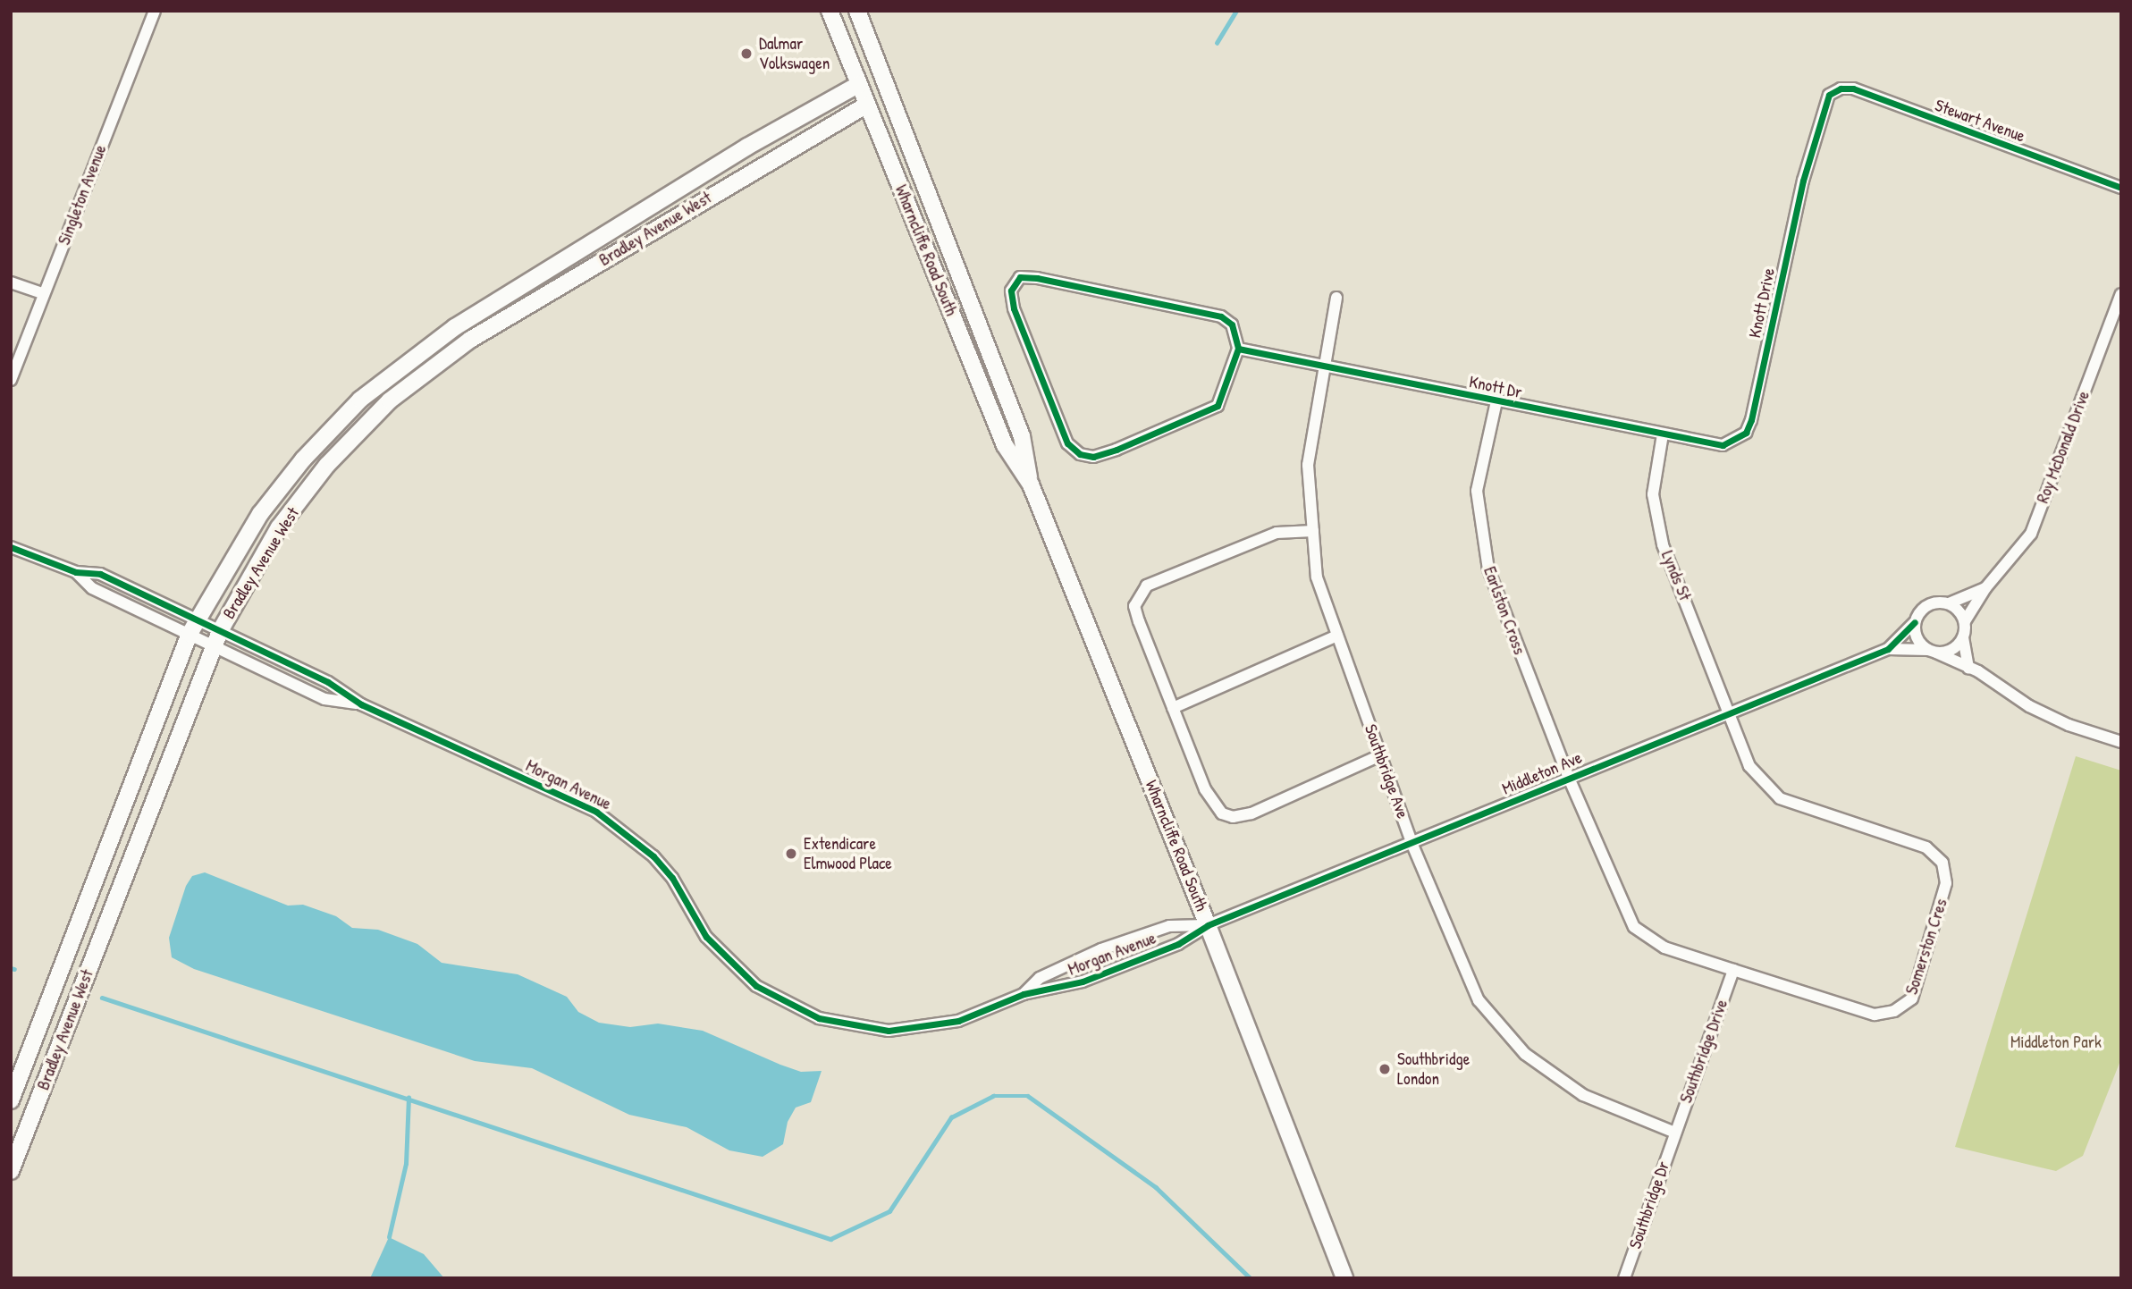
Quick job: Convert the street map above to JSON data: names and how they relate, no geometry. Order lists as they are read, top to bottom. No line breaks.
{"streets":{"main road":["Bradley Avenue West","Wharncliffe Road South"],"street":["Stewart Avenue","Singleton Avenue","Knott Drive","Knott Dr","Roy McDonald Drive","Lynds St","Earlston Cross","Southbridge Ave","Middleton Ave","Morgan Avenue","Somerston Cres","Southbridge Drive","Southbridge Dr"]},"crossings":[["Stewart Avenue","Knott Drive"],["Bradley Avenue West","Wharncliffe Road South"],["Bradley Avenue West","Morgan Avenue"],["Wharncliffe Road South","Middleton Ave"],["Wharncliffe Road South","Morgan Avenue"],["Knott Drive","Knott Dr"],["Knott Drive","Lynds St"],["Knott Dr","Lynds St"],["Knott Dr","Earlston Cross"],["Knott Dr","Southbridge Ave"],["Lynds St","Middleton Ave"],["Lynds St","Somerston Cres"],["Earlston Cross","Middleton Ave"],["Earlston Cross","Somerston Cres"],["Southbridge Ave","Middleton Ave"],["Southbridge Ave","Southbridge Drive"],["Southbridge Ave","Southbridge Dr"],["Middleton Ave","Morgan Avenue"],["Middleton Ave","Somerston Cres"],["Somerston Cres","Southbridge Drive"],["Southbridge Drive","Southbridge Dr"]],"parks":["Middleton Park"],"places":["Dalmar Volkswagen","Extendicare Elmwood Place","Southbridge London"]}
